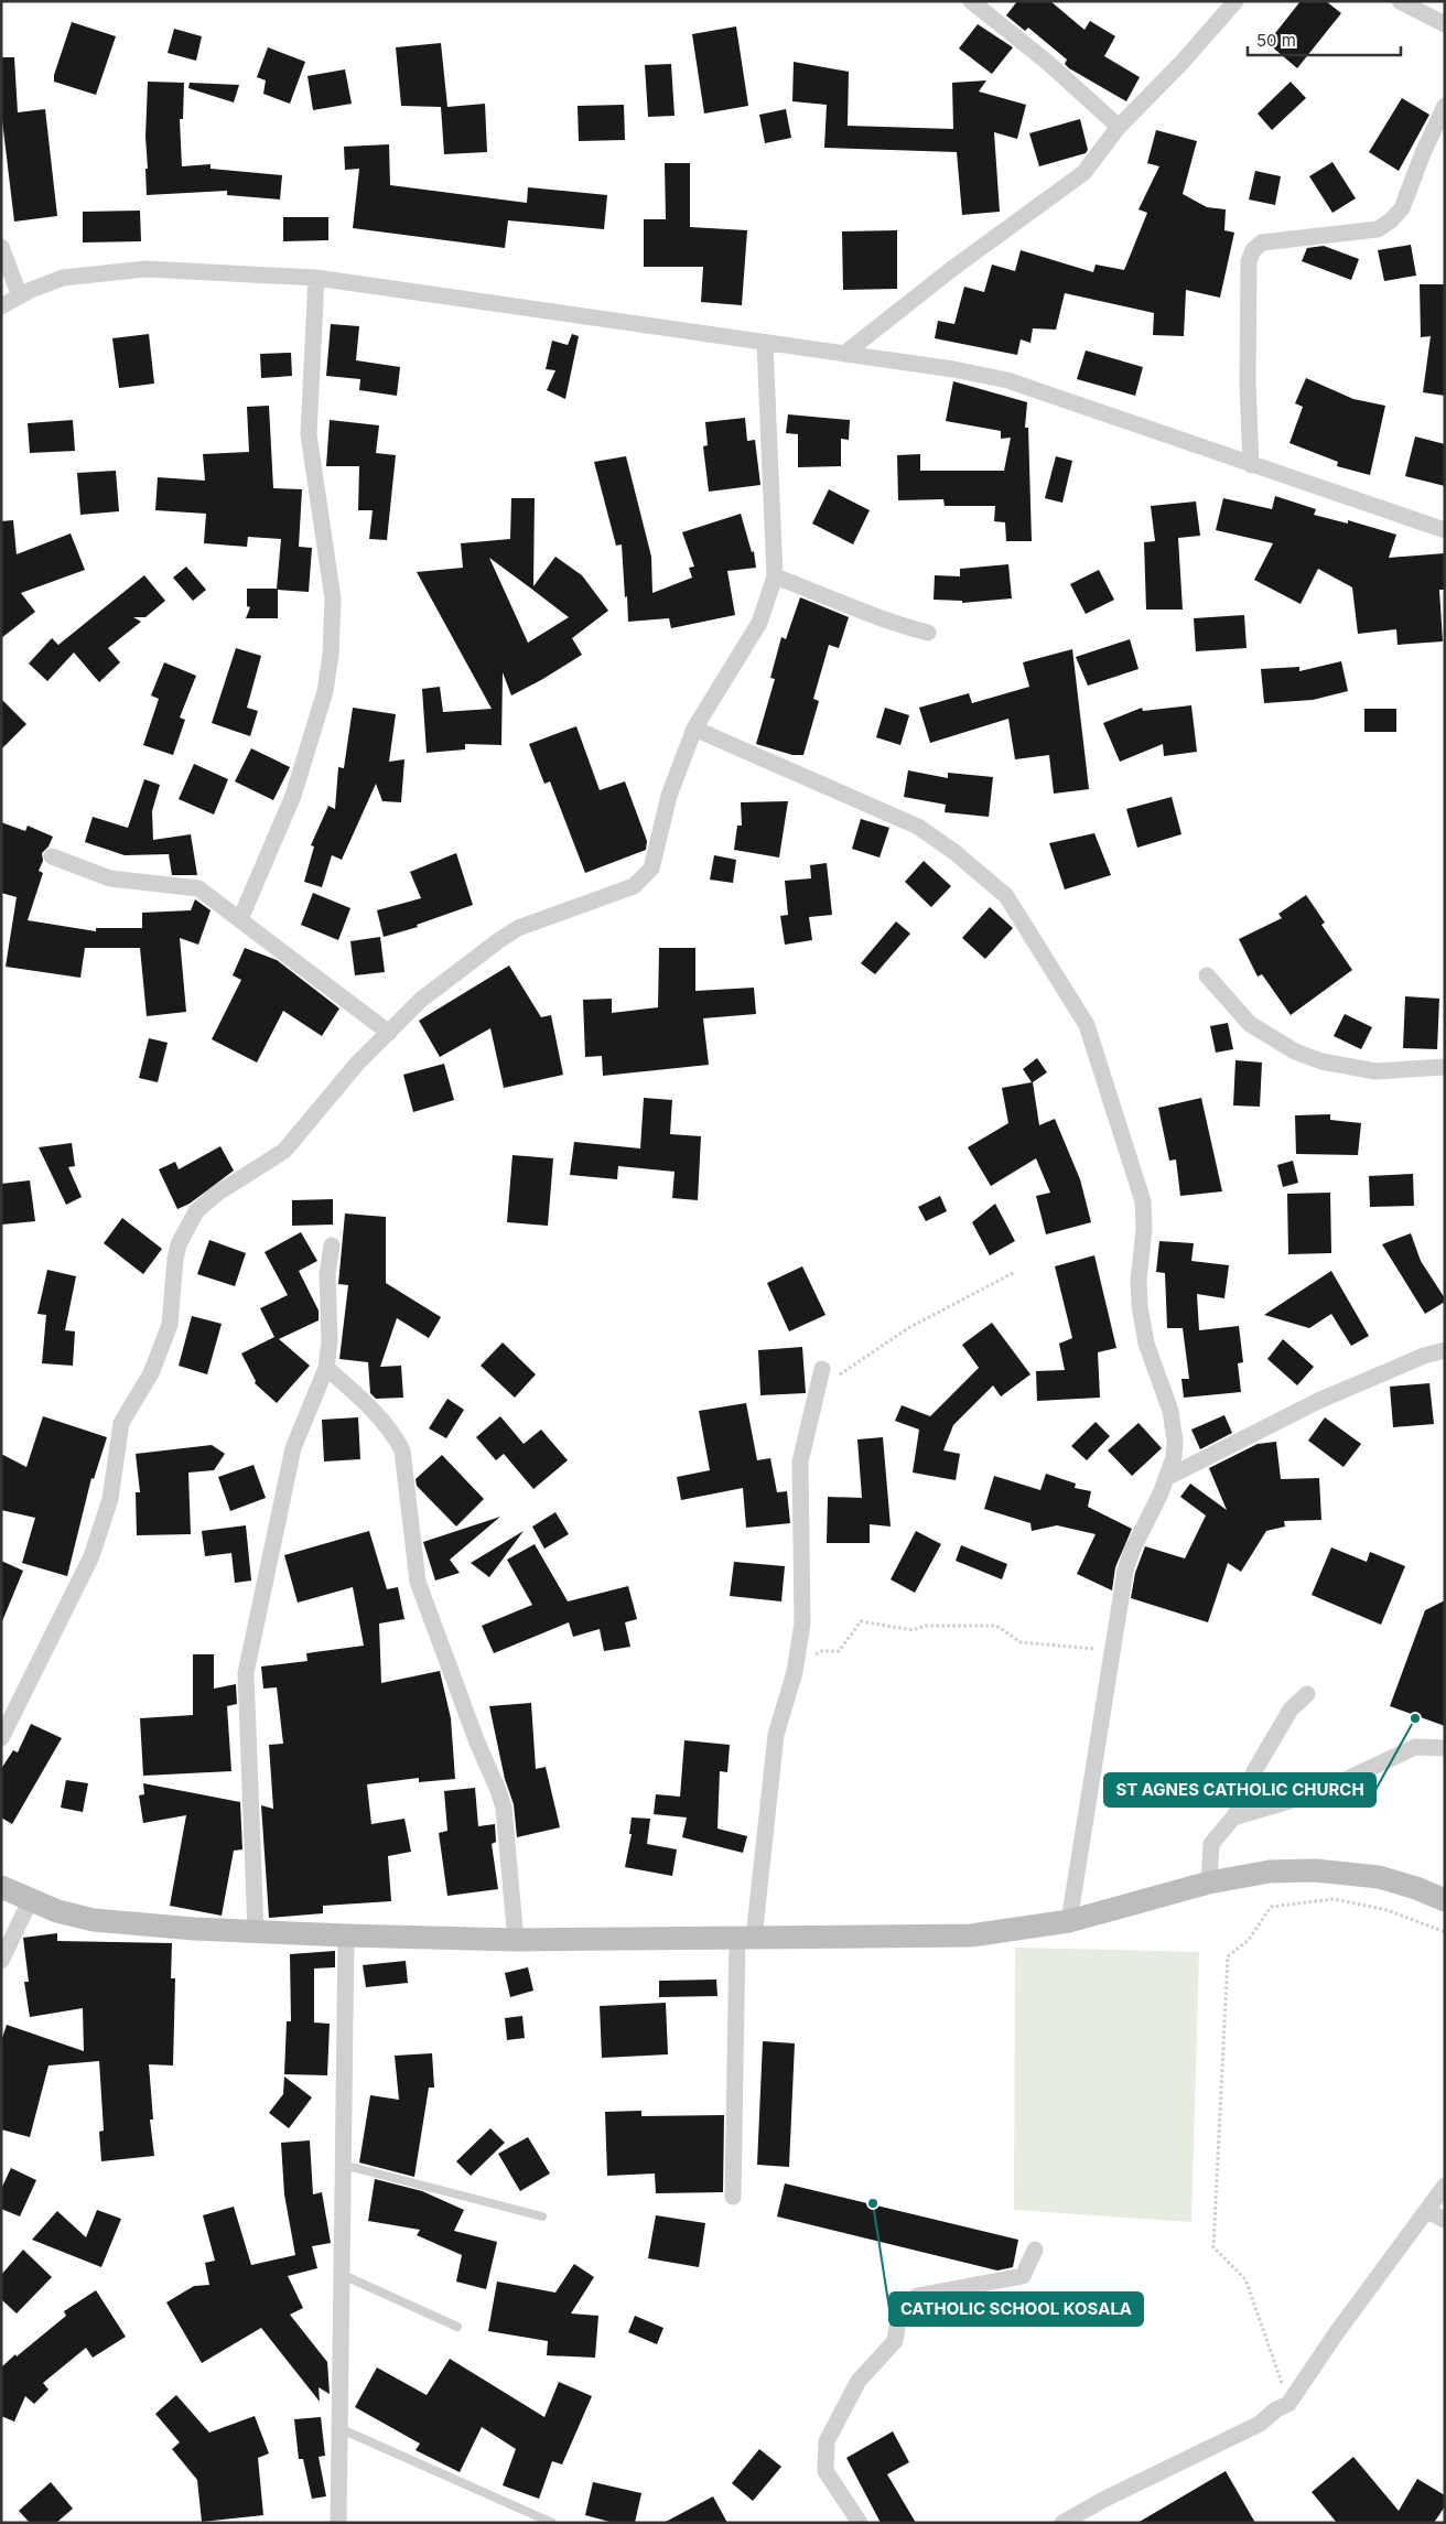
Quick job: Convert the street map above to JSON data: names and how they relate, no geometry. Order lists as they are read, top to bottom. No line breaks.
{"places":["ST AGNES CATHOLIC CHURCH","CATHOLIC SCHOOL KOSALA"],"scale_bar":"50 m"}
